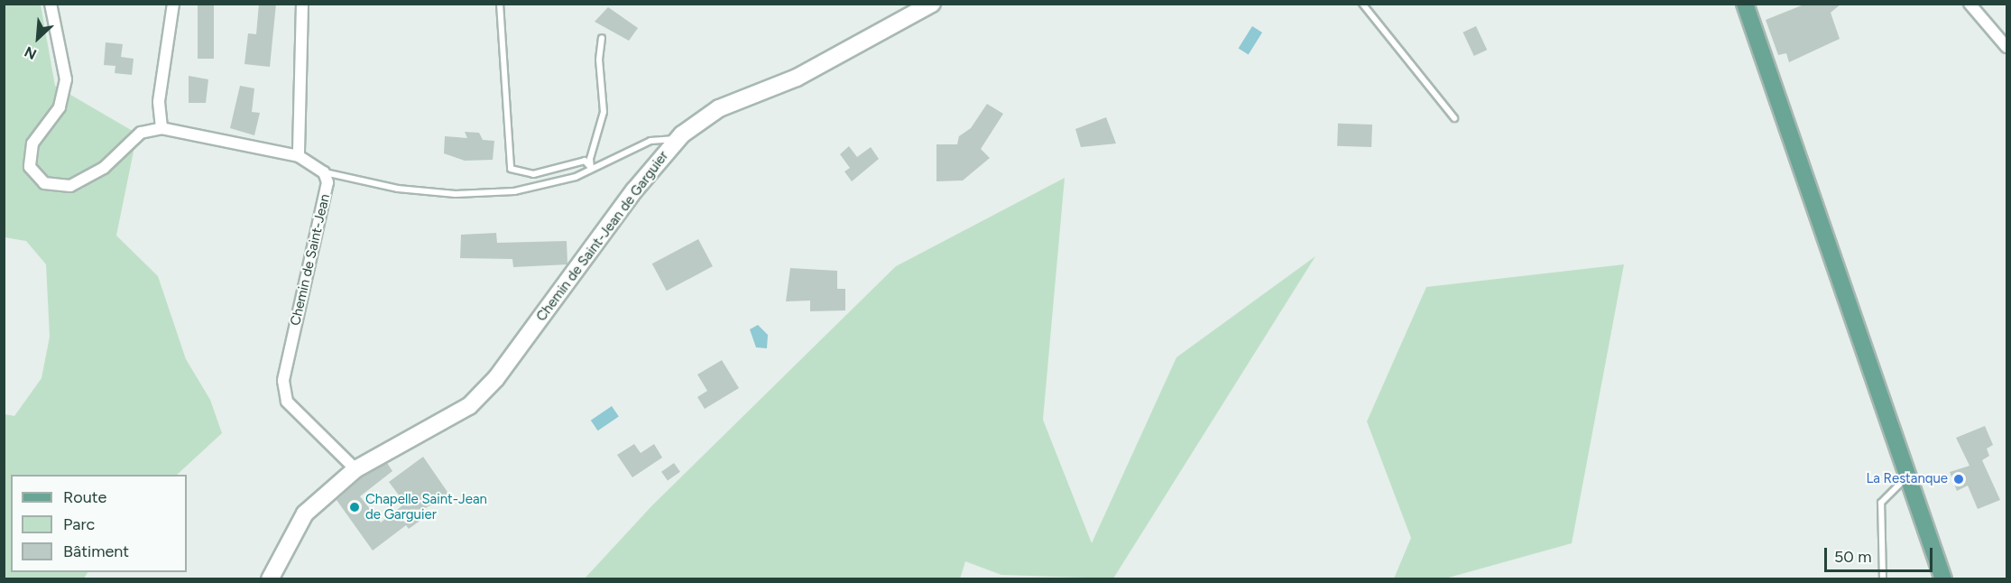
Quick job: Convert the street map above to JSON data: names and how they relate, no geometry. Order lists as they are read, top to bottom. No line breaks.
{"streets":{"street":["Chemin de Saint-Jean de Garguier","Chemin de Saint-Jean"]},"crossings":[["Chemin de Saint-Jean de Garguier","Chemin de Saint-Jean"]],"places":["La Restanque","Chapelle Saint-Jean de Garguier"],"legend":["Route","Parc","Bâtiment"],"scale_bar":"50 m","north":"bottom left"}
